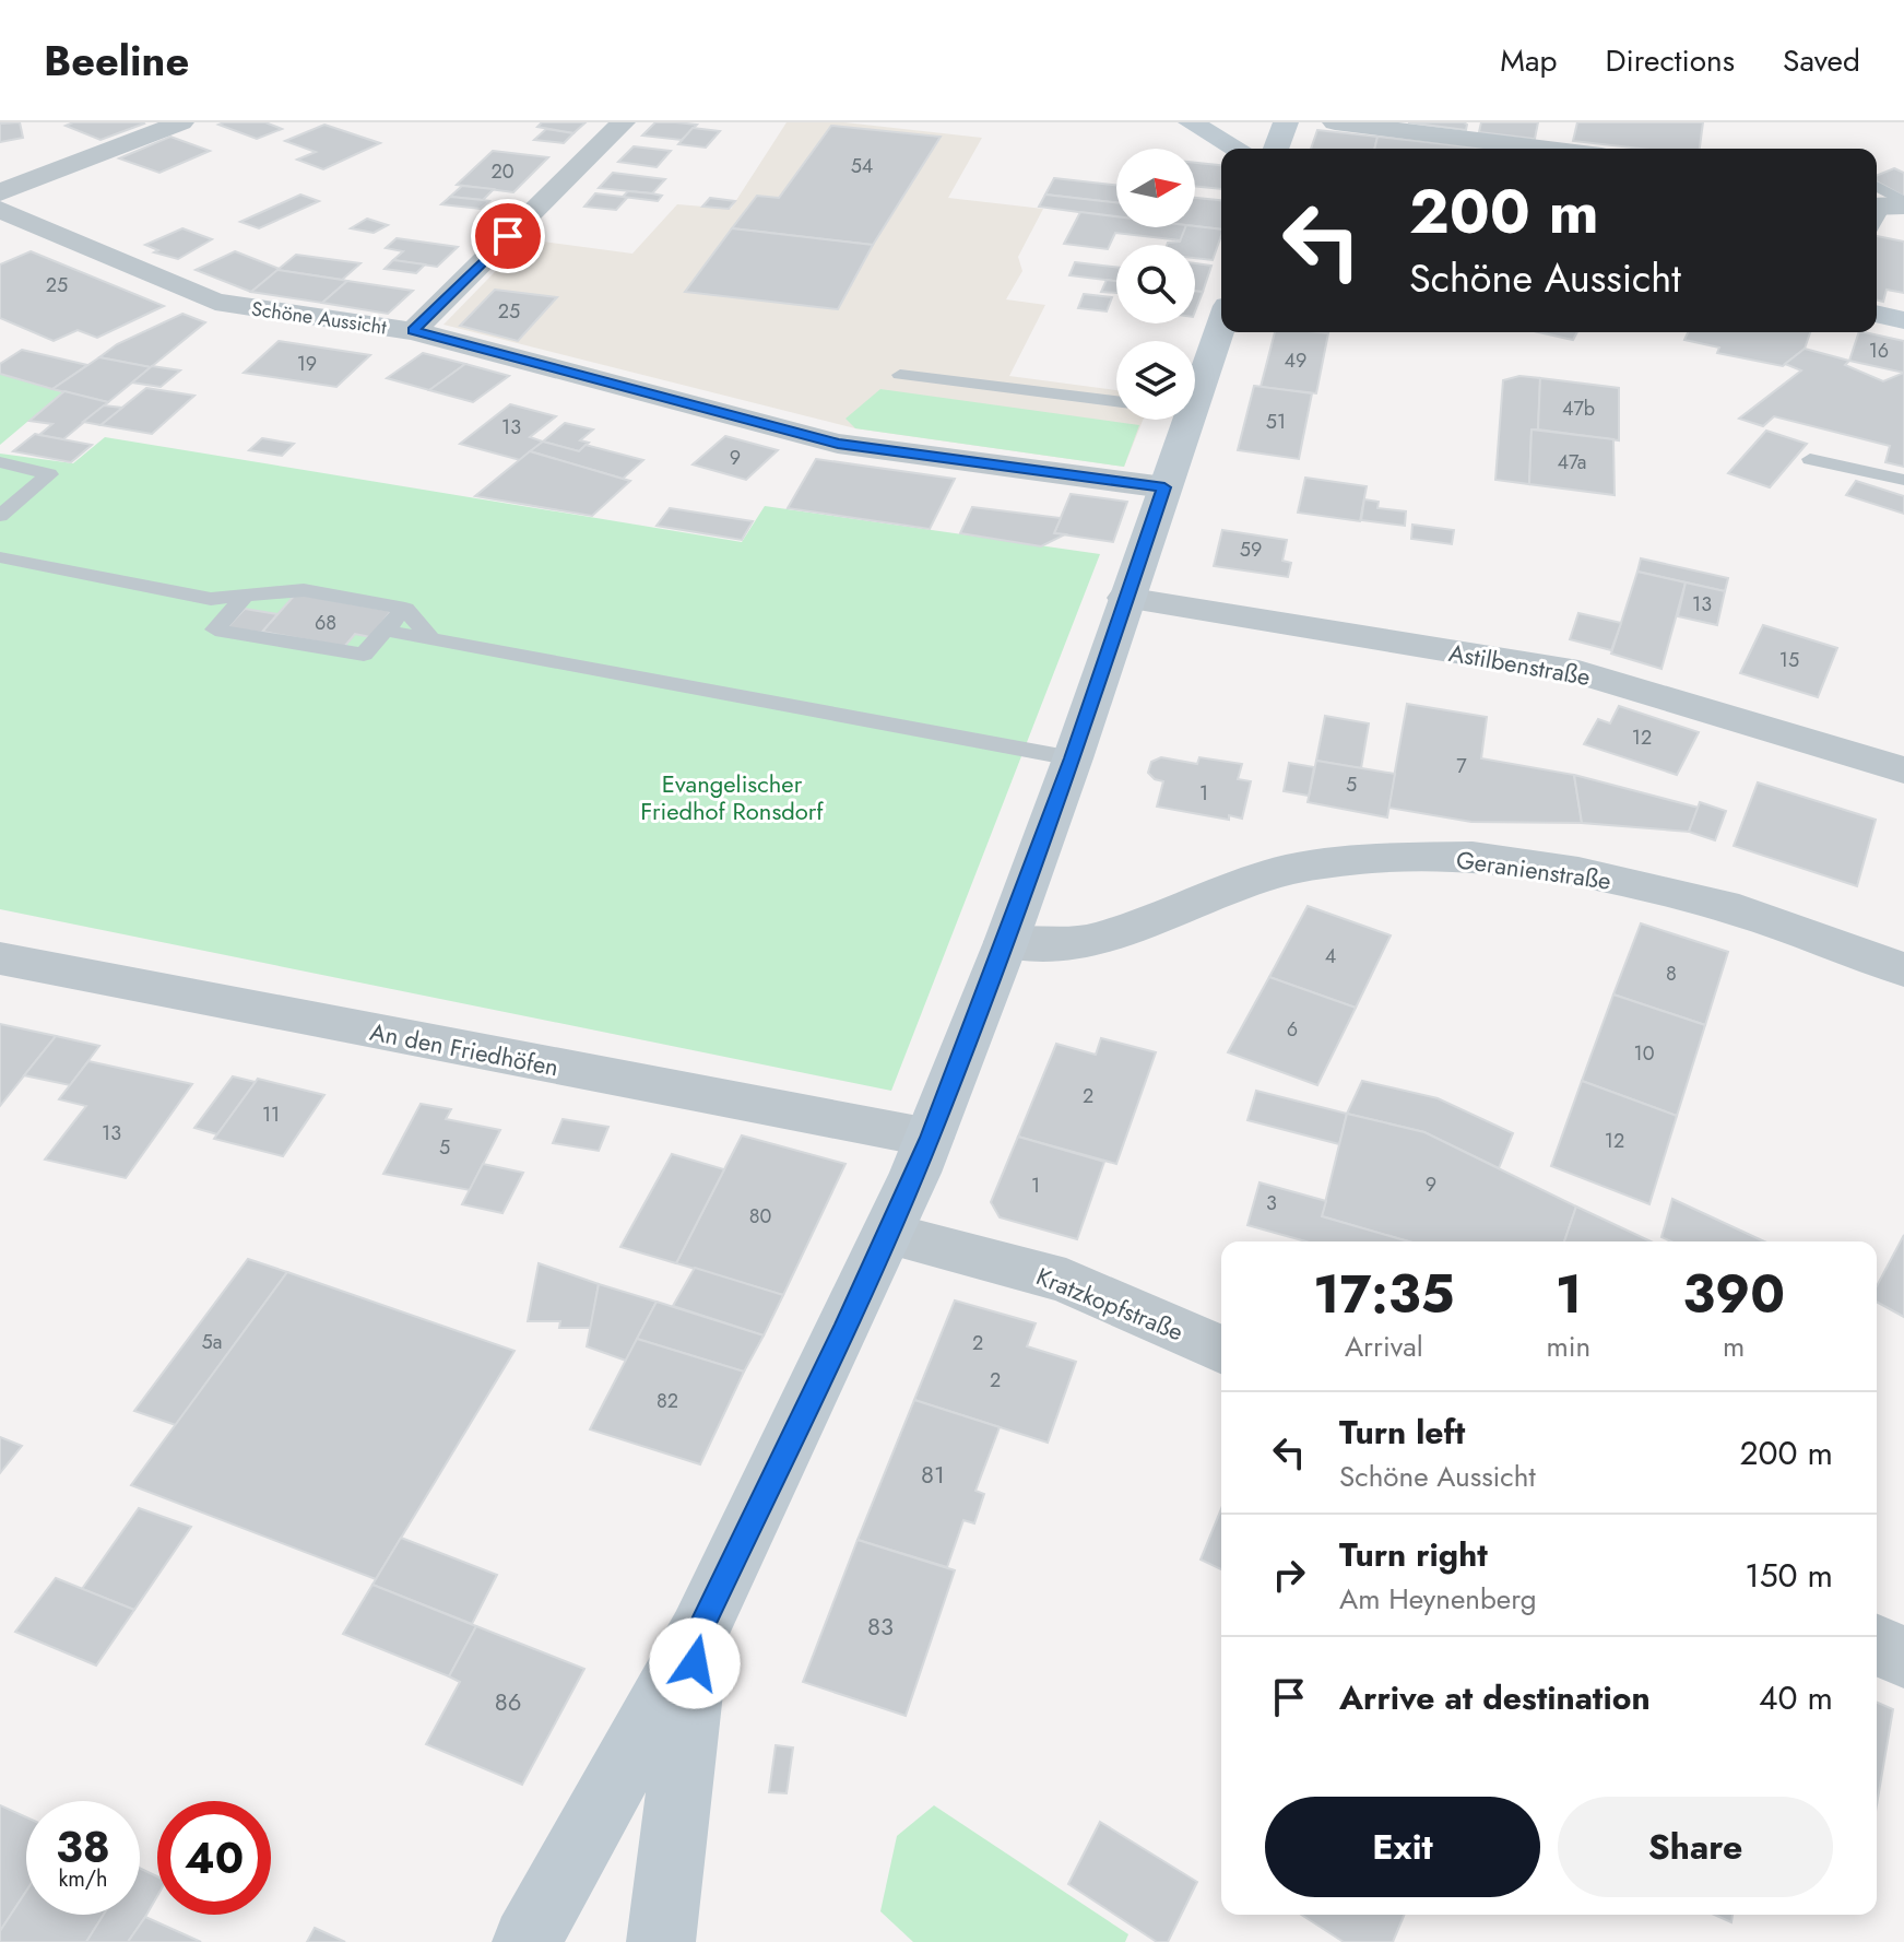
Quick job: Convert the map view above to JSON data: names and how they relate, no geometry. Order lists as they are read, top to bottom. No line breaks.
{"streets":{"street":["Schöne Aussicht","Astilbenstraße","Geranienstraße","An den Friedhöfen","Kratzkopfstraße"]},"parks":["Evangelischer Friedhof Ronsdorf"],"house_numbers":["54","20","25","25","16","49","19","47b","51","13","9","47a","59","13","68","15","12","7","5","1","4","8","6","10","2","11","13","12","5","9","1","3","80","5a","2","2","82","81","83","86"],"north":"right","page":{"header":"Beeline","nav":["Map","Directions","Saved"],"turn":["200 m","Schöne Aussicht"],"eta":["17:35","Arrival","1","min","390","m"],"list":[{"name":"Turn left","note":"Schöne Aussicht","value":"200 m"},{"name":"Turn right","note":"Am Heynenberg","value":"150 m"},{"name":"Arrive at destination","value":"40 m"}],"buttons":["Exit","Share"],"speed":"38 km/h","limit":"40"}}
